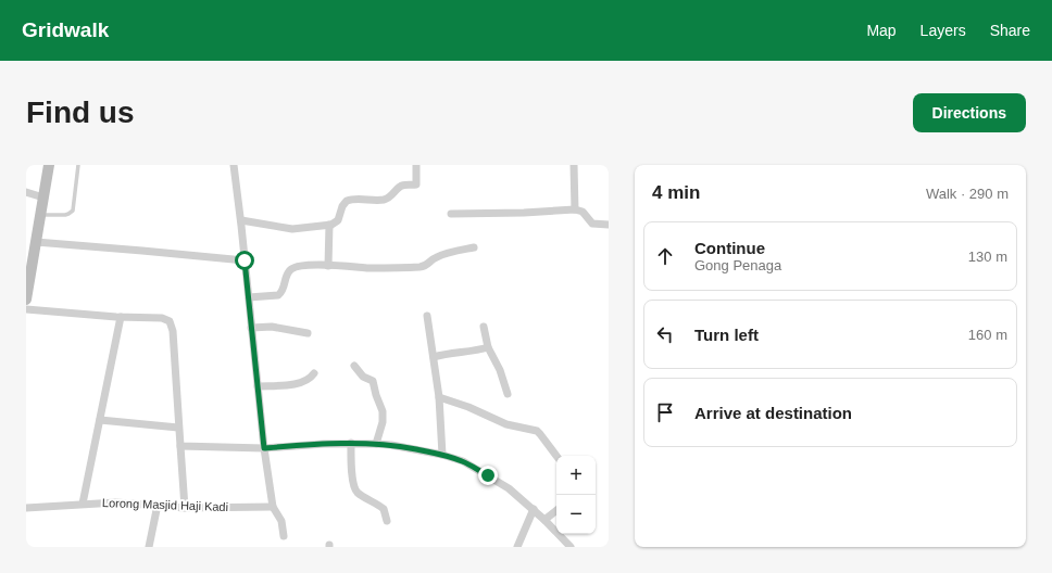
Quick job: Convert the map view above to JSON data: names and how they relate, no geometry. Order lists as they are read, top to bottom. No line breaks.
{"streets":{"street":["Lorong Masjid Haji Kadi"]},"page":{"header":"Gridwalk","nav":["Map","Layers","Share"],"buttons":"Directions","title":"Find us","heading":["4 min","Walk · 290 m"],"list":[["Continue","Gong Penaga","130 m"],["Turn left","160 m"],"Arrive at destination"],"map_buttons":["+","−"]}}
